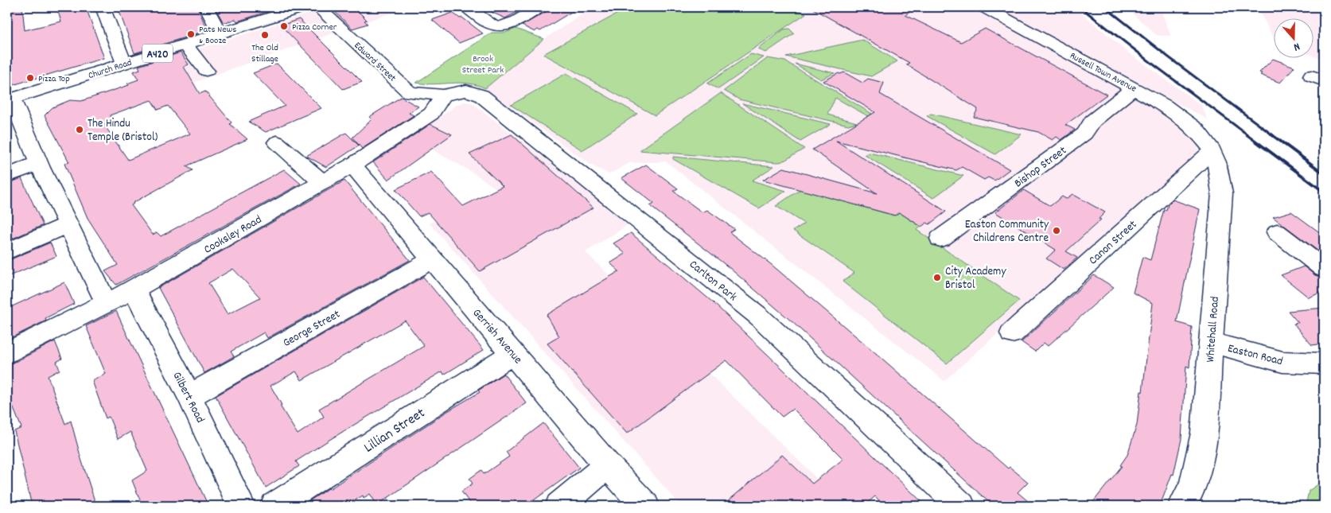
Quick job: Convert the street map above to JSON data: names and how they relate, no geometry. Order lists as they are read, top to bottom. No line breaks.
{"streets":{"street":["A420","Edward Street","Church Road","Russell Town Avenue","Bishop Street","Cooksley Road","Canon Street","Carlton Park","George Street","Whitehall Road","Gerrish Avenue","Easton Road","Gilbert Road","Lillian Street"]},"crossings":[["Edward Street","Cooksley Road"],["Edward Street","Carlton Park"],["Russell Town Avenue","Bishop Street"],["Russell Town Avenue","Canon Street"],["Russell Town Avenue","Whitehall Road"],["Cooksley Road","Carlton Park"],["Cooksley Road","Gerrish Avenue"],["Cooksley Road","Gilbert Road"],["Canon Street","Whitehall Road"],["George Street","Gerrish Avenue"],["George Street","Gilbert Road"],["Whitehall Road","Easton Road"],["Gerrish Avenue","Lillian Street"]],"parks":["Brook Street Park"],"places":["Pizza Corner","Pats News & Booze","The Old Stillage","Pizza Top","The Hindu Temple (Bristol)","Easton Community Childrens Centre","City Academy Bristol"],"north":"bottom"}
